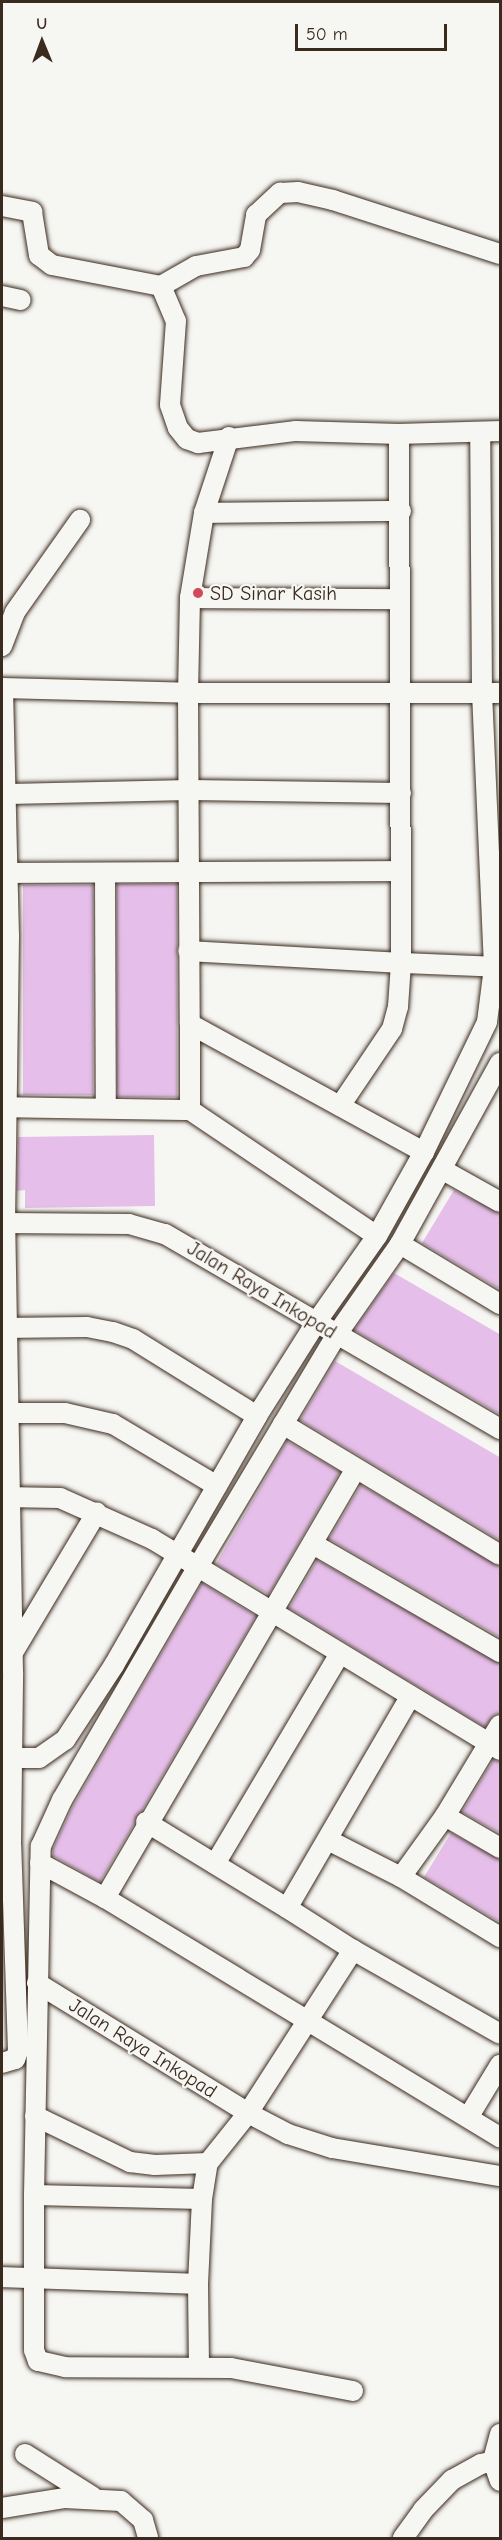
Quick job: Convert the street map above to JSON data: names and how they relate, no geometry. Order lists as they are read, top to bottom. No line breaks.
{"streets":{"street":["Jalan Raya Inkopad"]},"places":["SD Sinar Kasih"],"scale_bar":"50 m","north":"top"}
